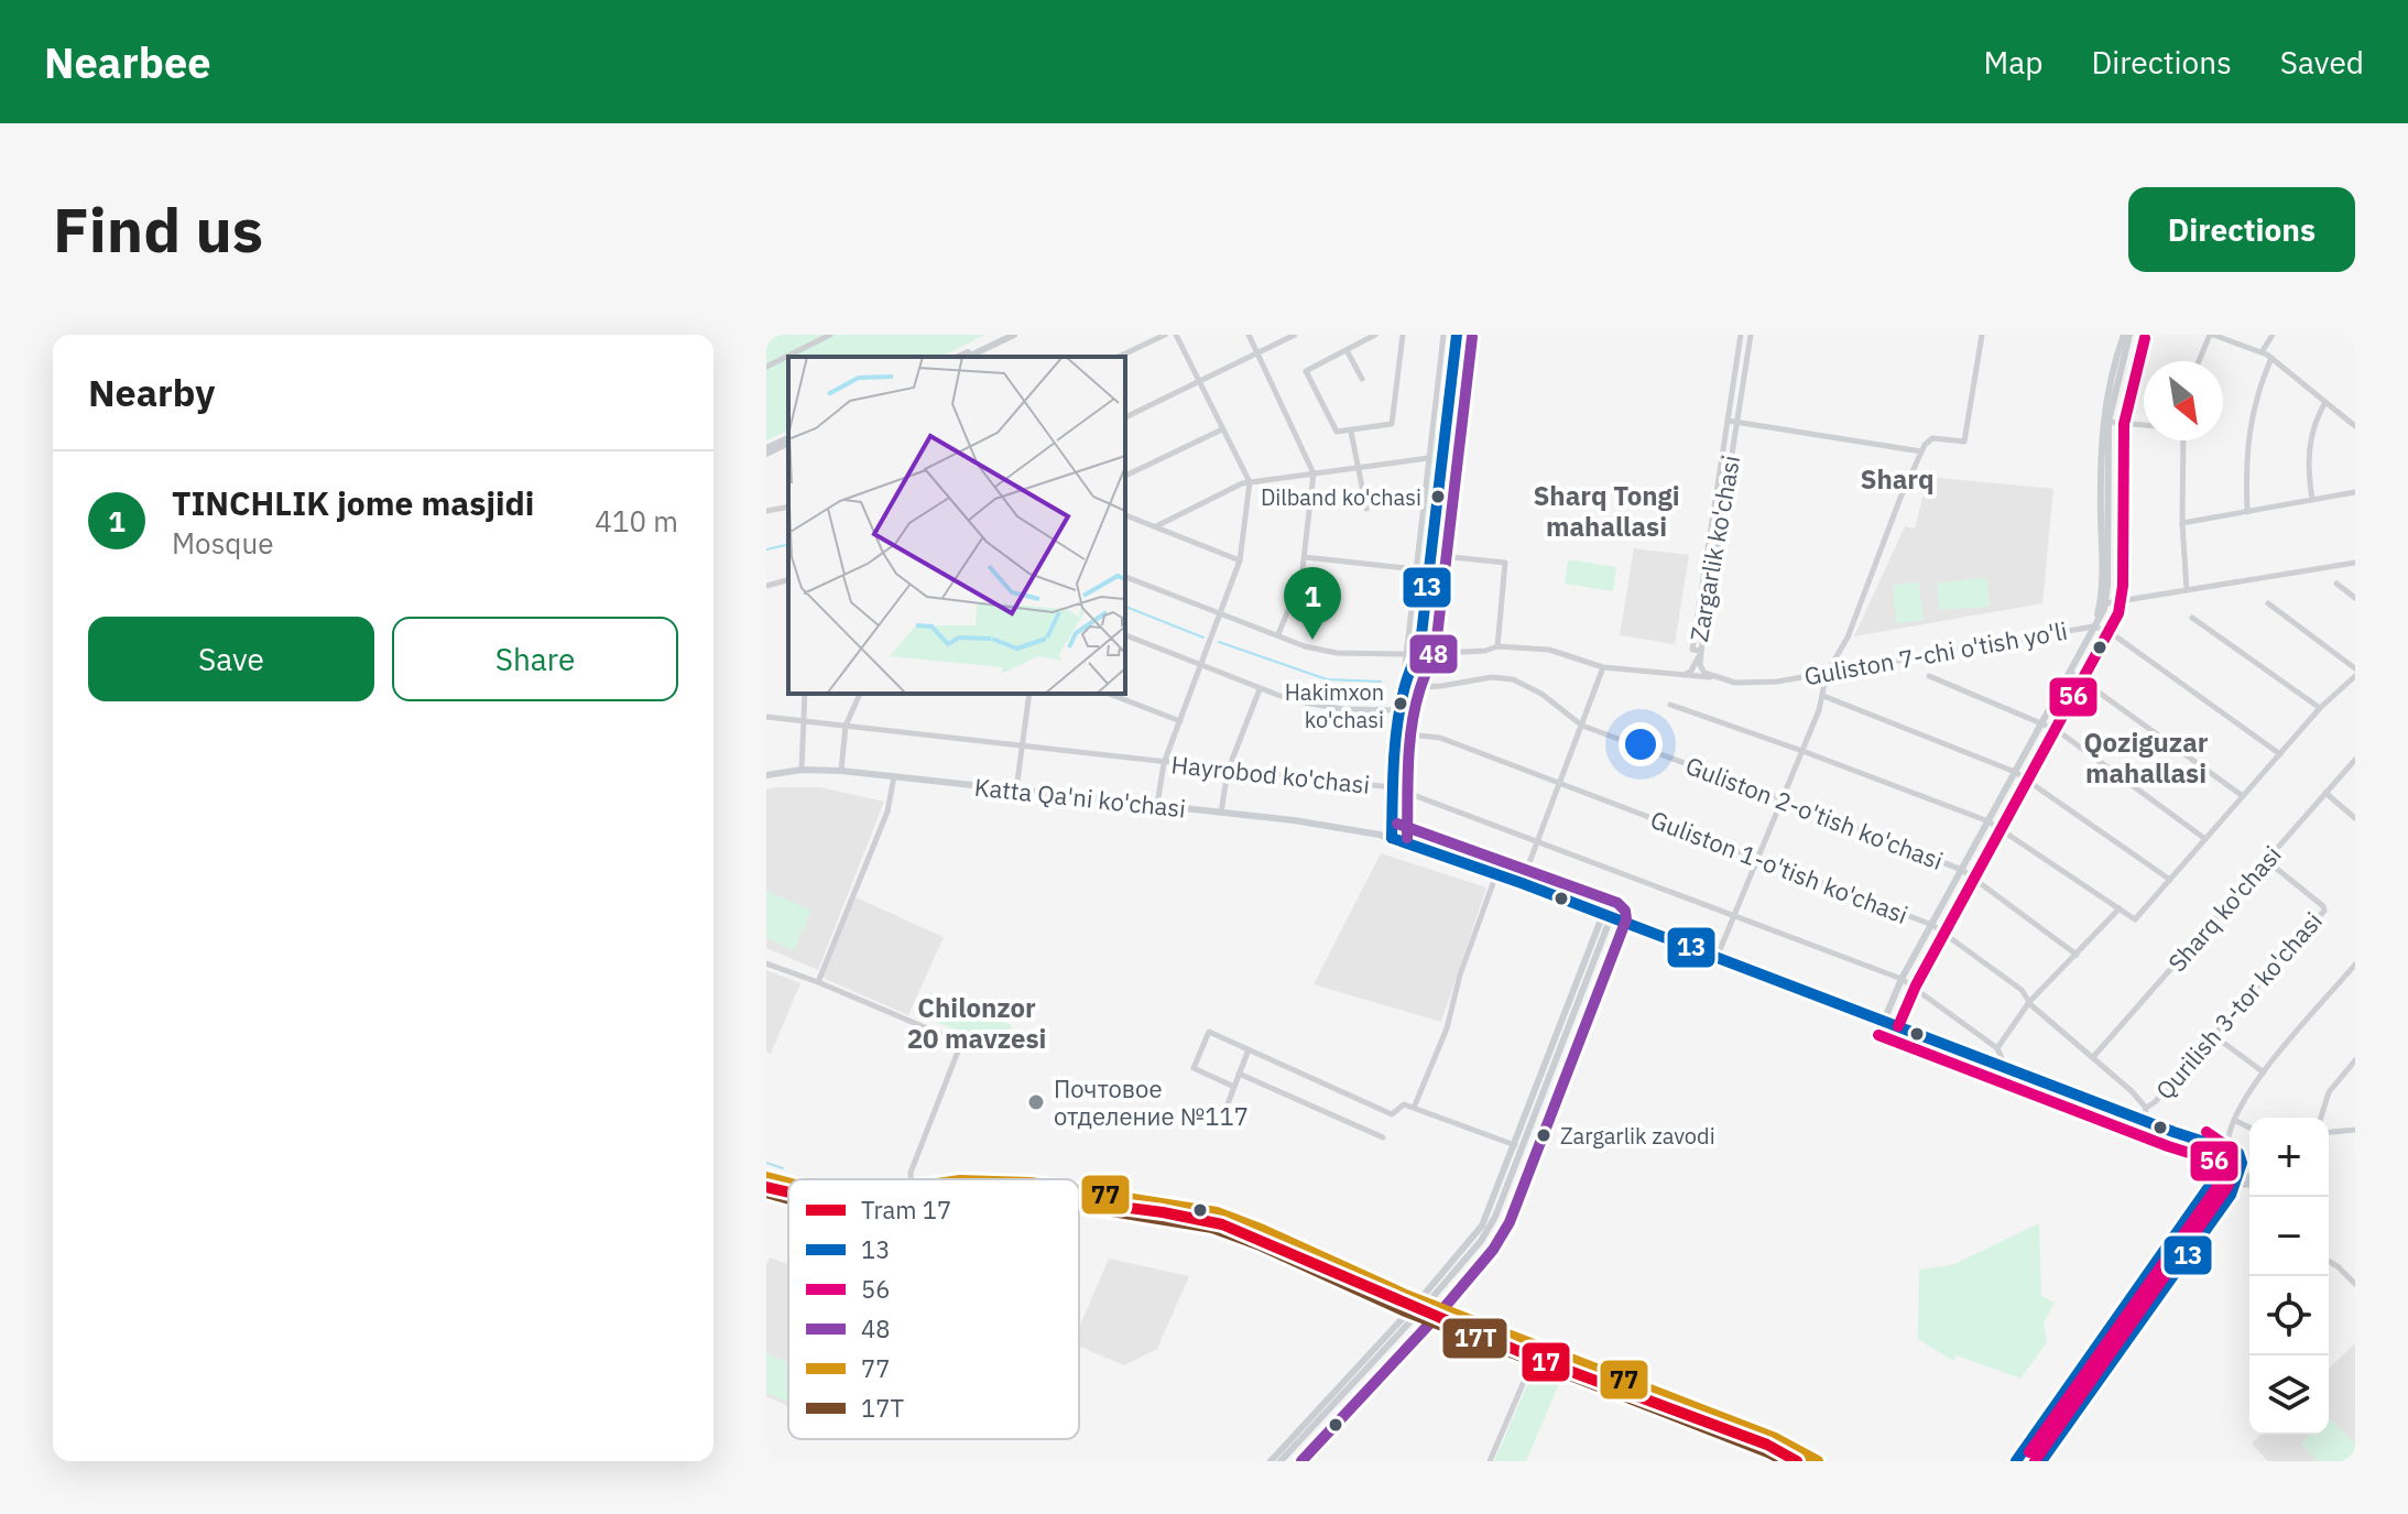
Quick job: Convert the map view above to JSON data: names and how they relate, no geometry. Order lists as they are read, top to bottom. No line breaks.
{"streets":{"main road":["Katta Qa'ni ko'chasi"],"street":["Zargarlik ko'chasi","Guliston 7-chi o'tish yo'li","Hayrobod ko'chasi","Guliston 2-o'tish ko'chasi","Guliston 1-o'tish ko'chasi","Sharq ko'chasi","Qurilish 3-tor ko'chasi"]},"crossings":[["Katta Qa'ni ko'chasi","Qurilish 3-tor ko'chasi"],["Guliston 1-o'tish ko'chasi","Sharq ko'chasi"],["Guliston 1-o'tish ko'chasi","Qurilish 3-tor ko'chasi"],["Sharq ko'chasi","Qurilish 3-tor ko'chasi"]],"districts":["Sharq","Sharq Tongi mahallasi","Qoziguzar mahallasi","Chilonzor 20 mavzesi"],"places":["Dilband ko'chasi","Hakimxon ko'chasi","Почтовое отделение №117","Zargarlik zavodi"],"lines":["transit line 13","transit line 48","transit line 56","transit line 77","tram line 17","transit line 17T"],"legend":["Tram 17","13","56","48","77","17T"],"north":"bottom right","page":{"header":"Nearbee","nav":["Map","Directions","Saved"],"buttons":["Directions",["Save","Share"]],"title":"Find us","heading":"Nearby","list":[{"mark":"1","name":"TINCHLIK jome masjidi","note":"Mosque","value":"410 m"}],"pins":"1","map_buttons":["+","−"]}}
